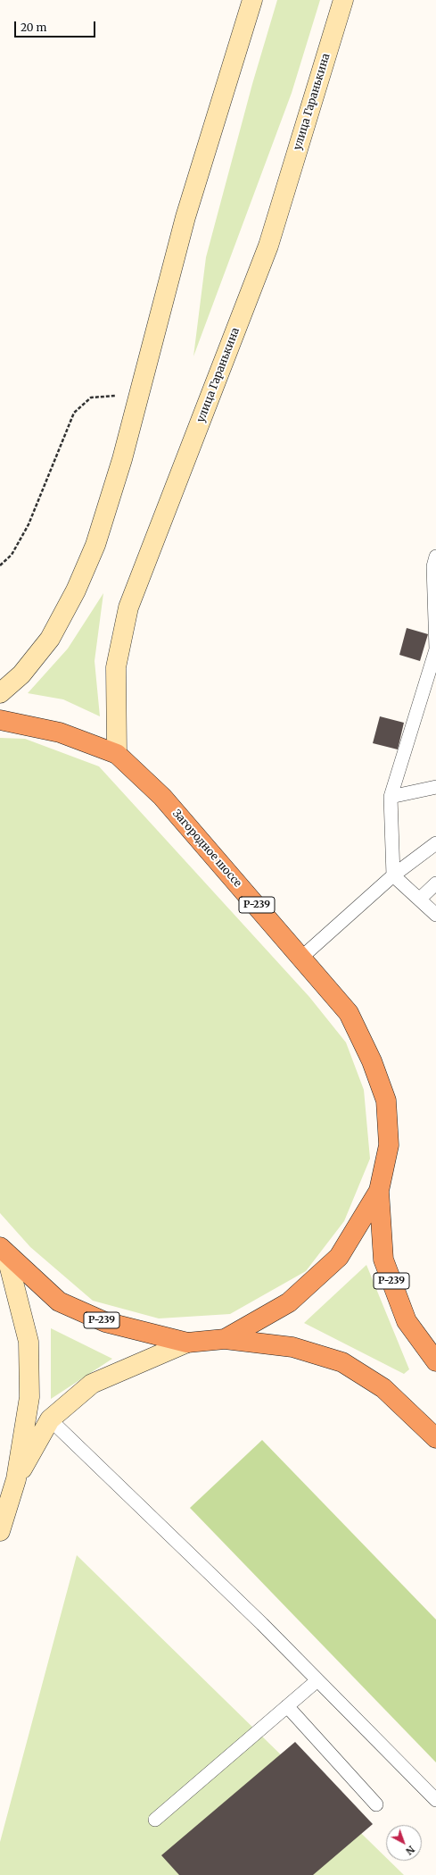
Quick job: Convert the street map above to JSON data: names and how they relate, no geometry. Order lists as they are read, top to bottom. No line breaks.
{"streets":{"highway":["Загородное шоссе","Р-239"],"main road":["улица Гаранькина"]},"crossings":[["улица Гаранькина","Загородное шоссе"]],"scale_bar":"20 m","north":"bottom right"}
